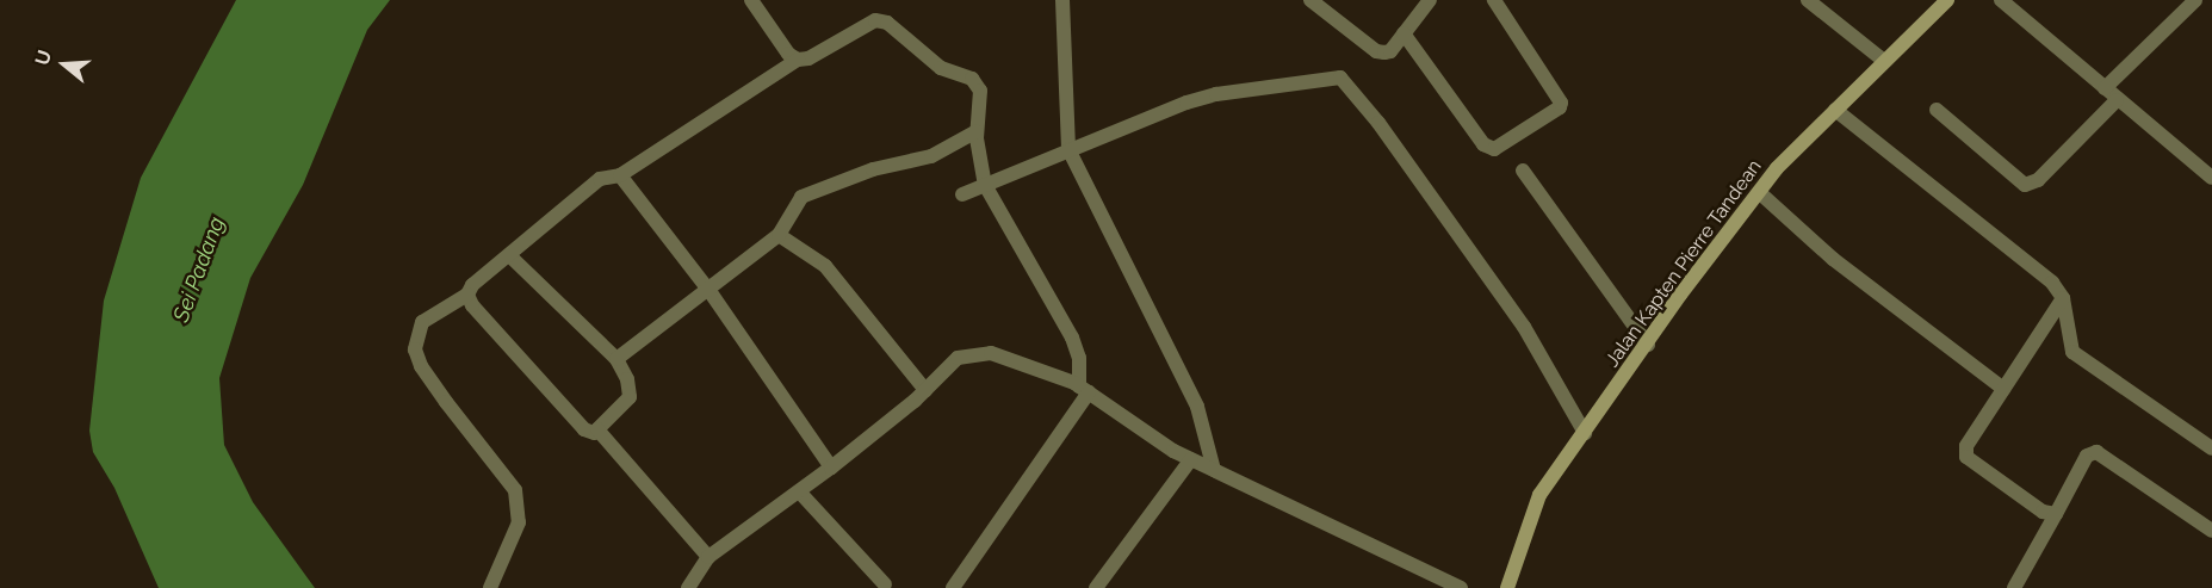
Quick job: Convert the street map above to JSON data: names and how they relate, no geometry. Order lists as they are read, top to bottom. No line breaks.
{"streets":{"main road":["Jalan Kapten Pierre Tandean"]},"water":["Sei Padang"],"north":"left"}
